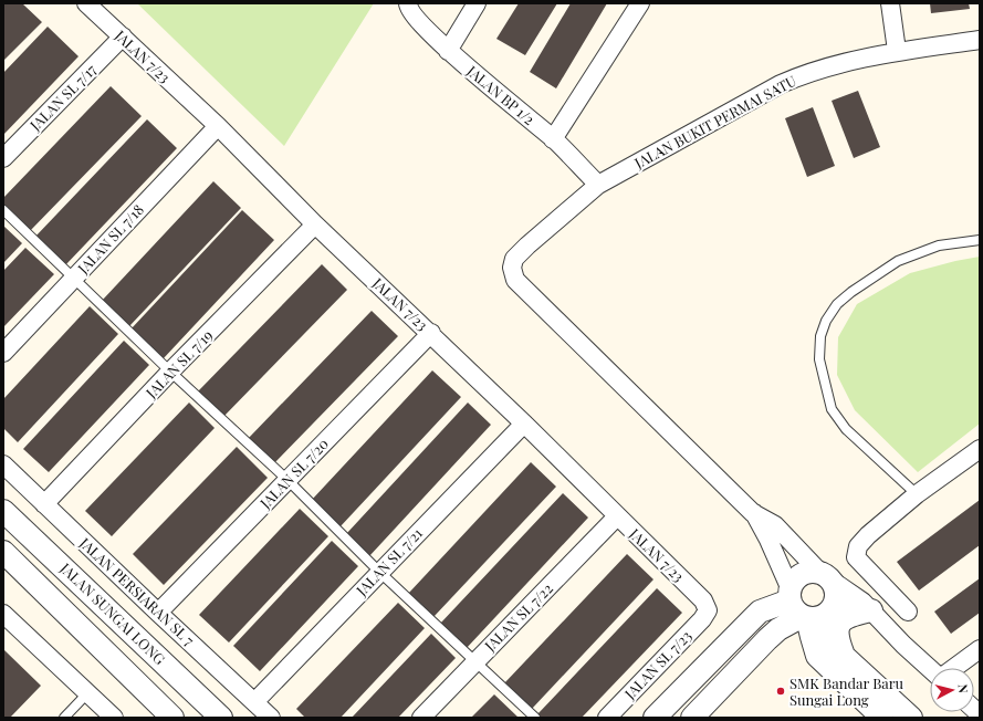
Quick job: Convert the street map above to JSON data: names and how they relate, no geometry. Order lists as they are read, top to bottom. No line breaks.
{"streets":{"street":["JALAN 7/23","JALAN BP 1/2","JALAN SL 7/17","JALAN BUKIT PERMAI SATU","JALAN SL 7/18","JALAN SL 7/19","JALAN SL 7/20","JALAN SL 7/21","JALAN PERSIARAN SL 7","JALAN SUNGAI LONG","JALAN SL 7/22","JALAN SL 7/23"]},"crossings":[["JALAN 7/23","JALAN SL 7/17"],["JALAN 7/23","JALAN SL 7/18"],["JALAN 7/23","JALAN SL 7/19"],["JALAN 7/23","JALAN SL 7/20"],["JALAN 7/23","JALAN SL 7/21"],["JALAN 7/23","JALAN SL 7/22"],["JALAN 7/23","JALAN SL 7/23"],["JALAN BP 1/2","JALAN BUKIT PERMAI SATU"],["JALAN SL 7/19","JALAN PERSIARAN SL 7"],["JALAN SL 7/20","JALAN PERSIARAN SL 7"],["JALAN SL 7/21","JALAN PERSIARAN SL 7"]],"places":["SMK Bandar Baru Sungai Long"],"north":"right"}
